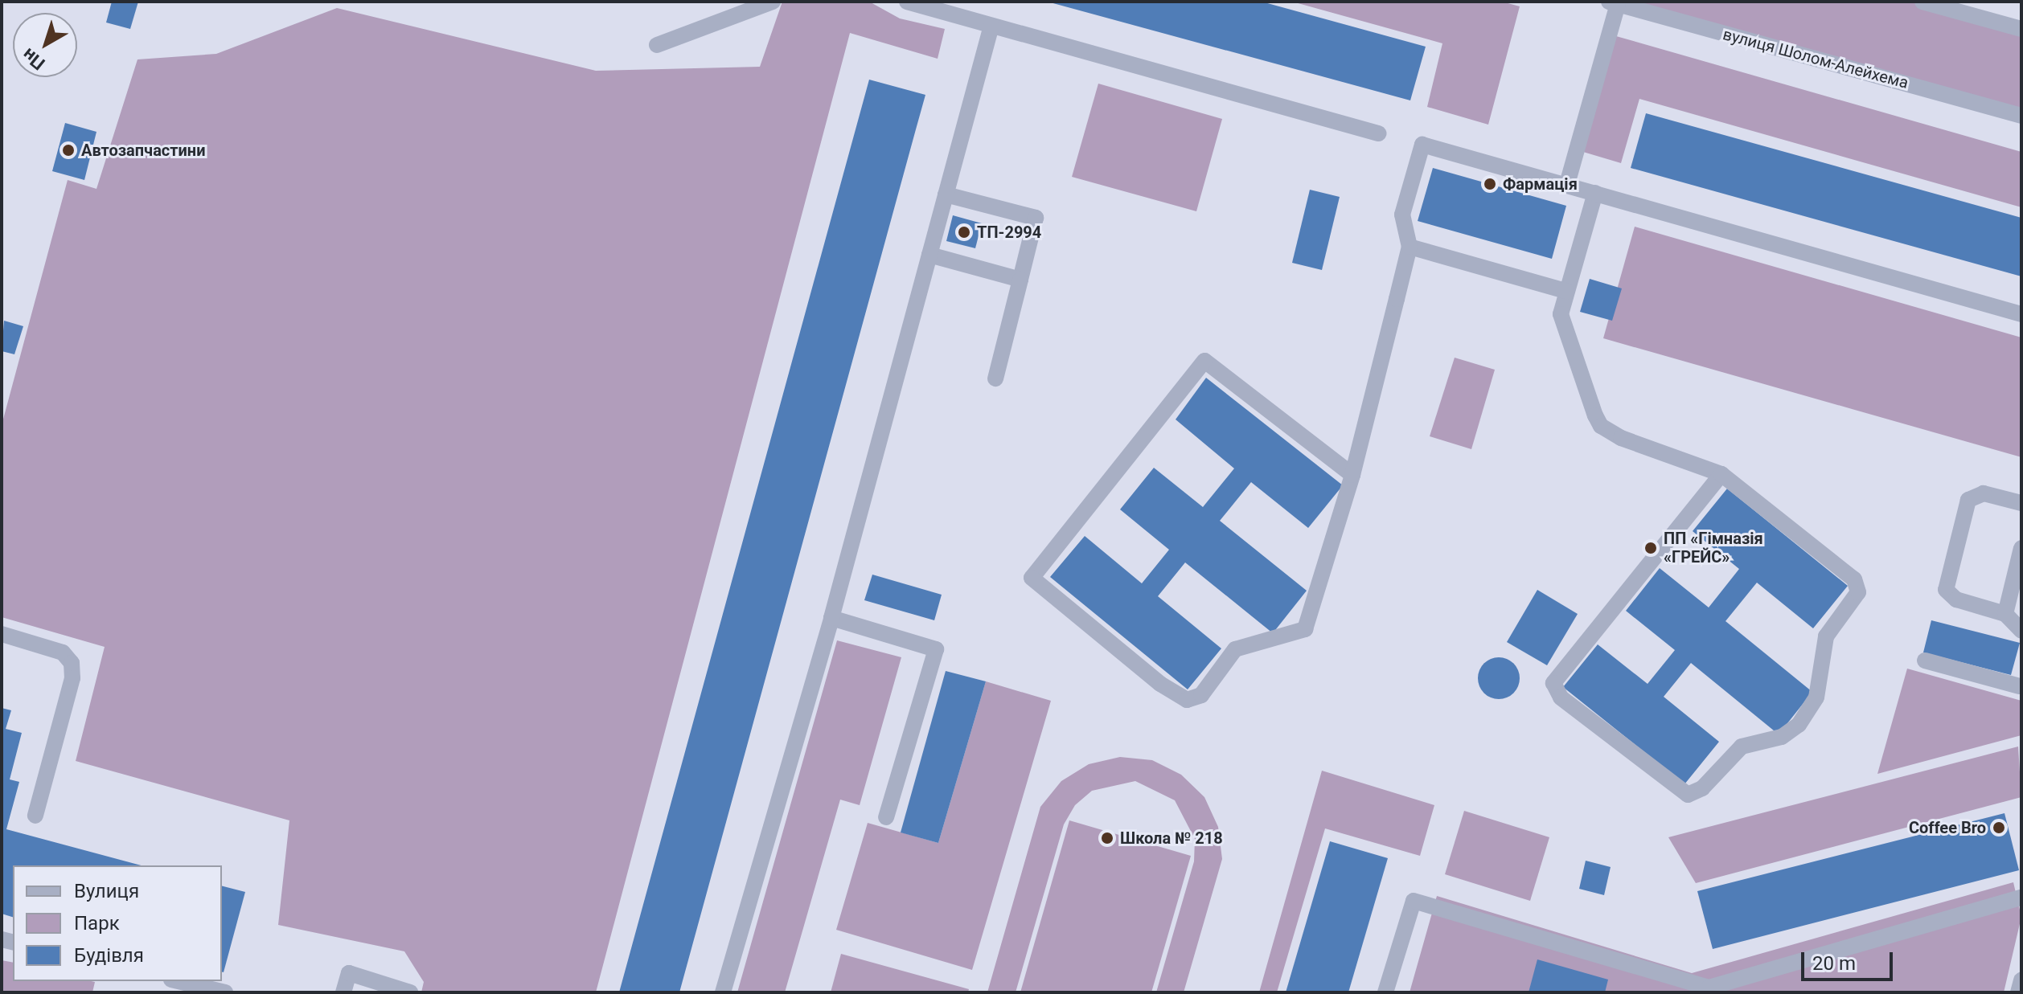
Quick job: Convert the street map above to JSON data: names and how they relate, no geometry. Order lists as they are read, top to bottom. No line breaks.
{"streets":{"street":["вулиця Шолом-Алейхема"]},"places":["Автозапчастини","Фармація","ТП-2994","ПП «Гімназія «ГРЕЙС»","Coffee Bro","Школа № 218"],"legend":["Вулиця","Парк","Будівля"],"scale_bar":"20 m","north":"bottom left"}
